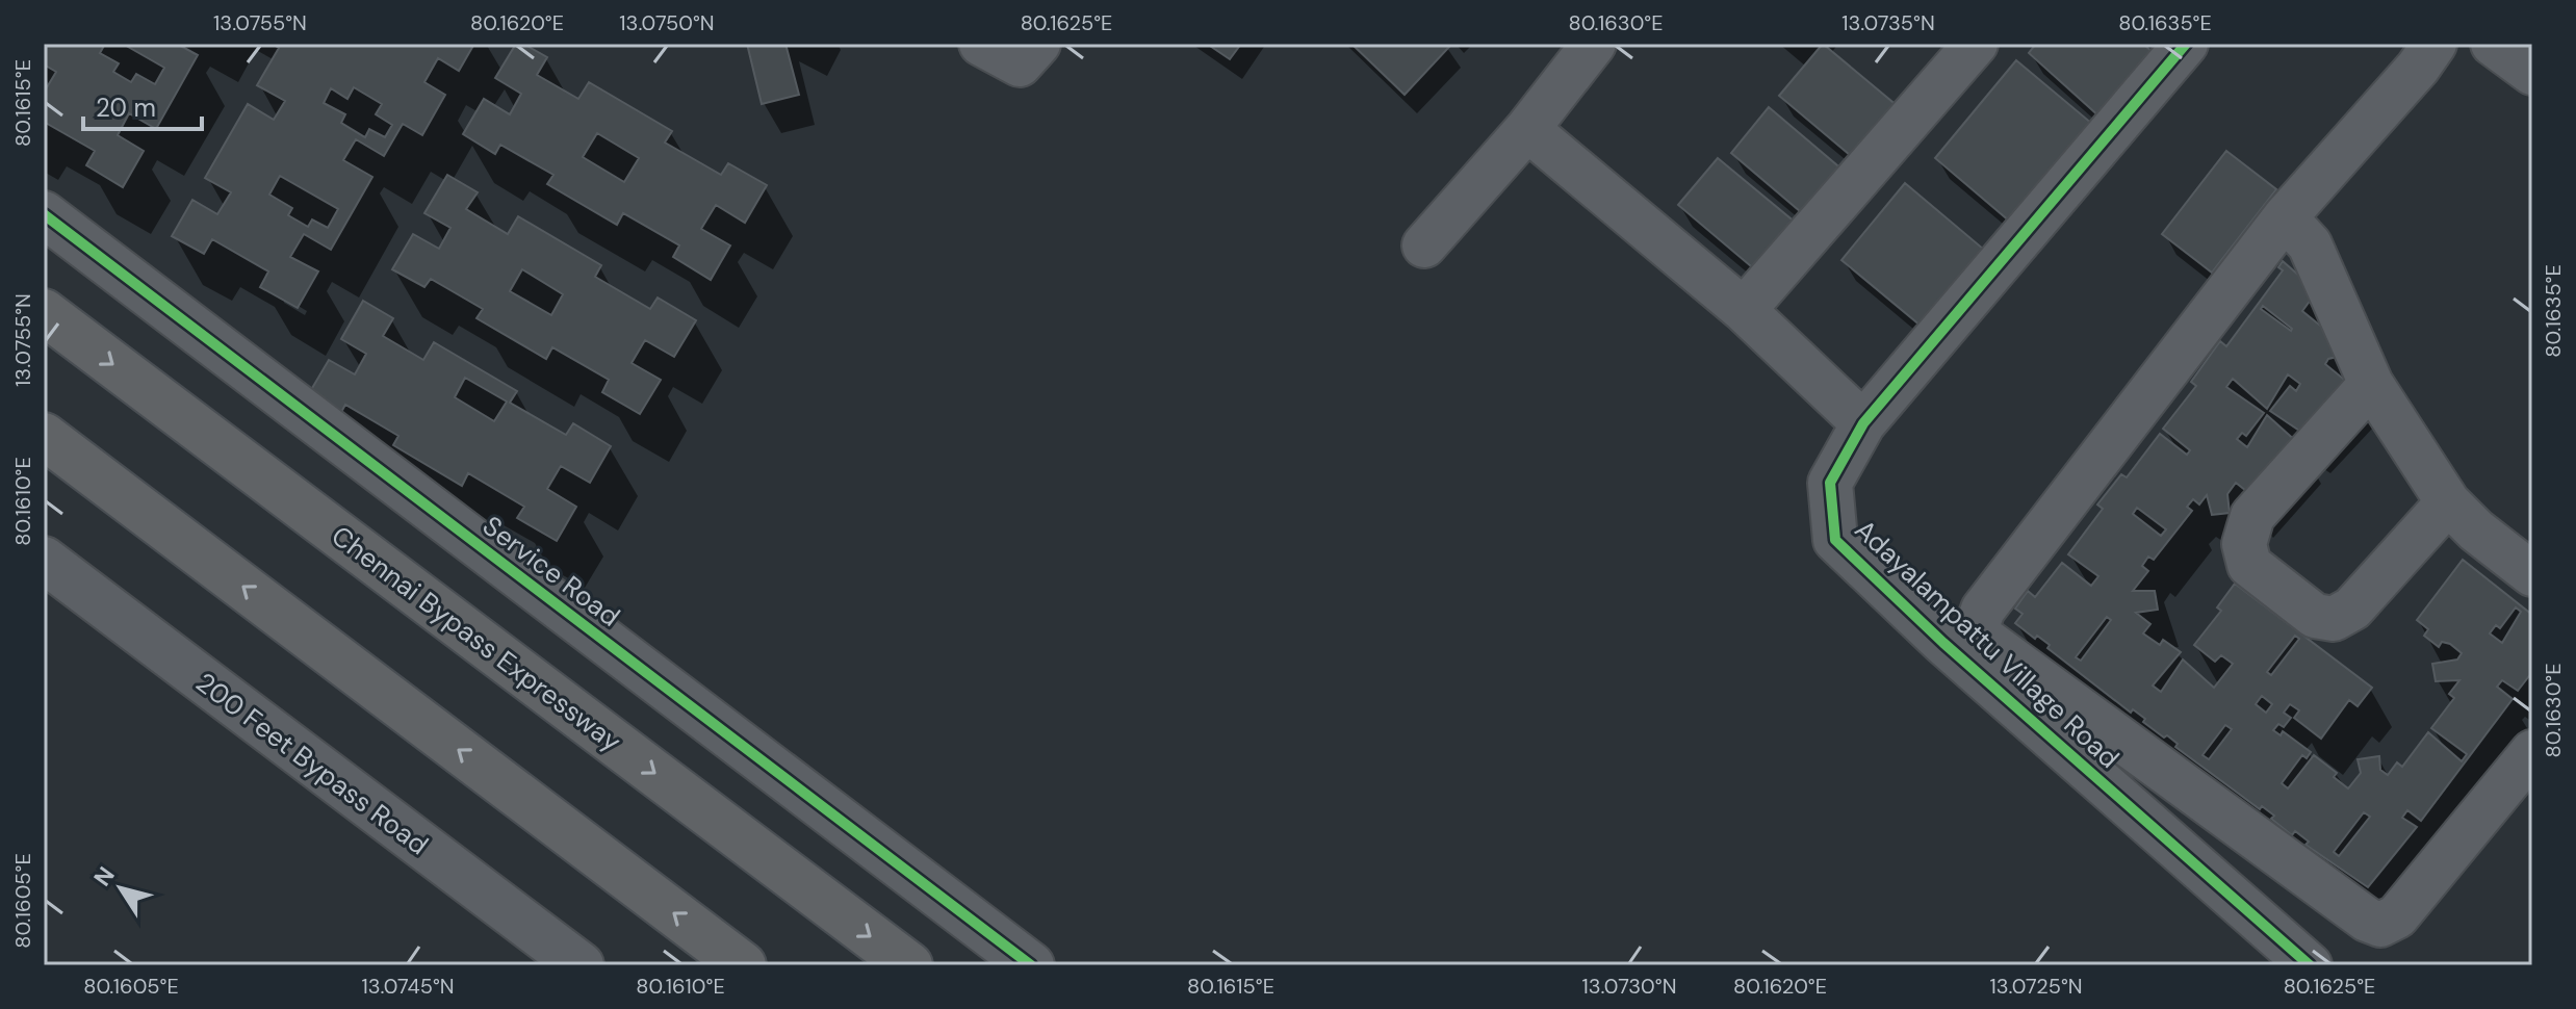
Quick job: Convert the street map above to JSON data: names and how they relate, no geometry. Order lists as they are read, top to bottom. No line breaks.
{"streets":{"highway":["Chennai Bypass Expressway"],"street":["Service Road","Adayalampattu Village Road","200 Feet Bypass Road"]},"scale_bar":"20 m","north":"top left","coordinates":["13.0755°N","80.1620°E","13.0750°N","80.1625°E","80.1630°E","13.0735°N","80.1635°E","80.1615°E","80.1610°E","80.1605°E","13.0745°N","13.0730°N","13.0725°N"]}
